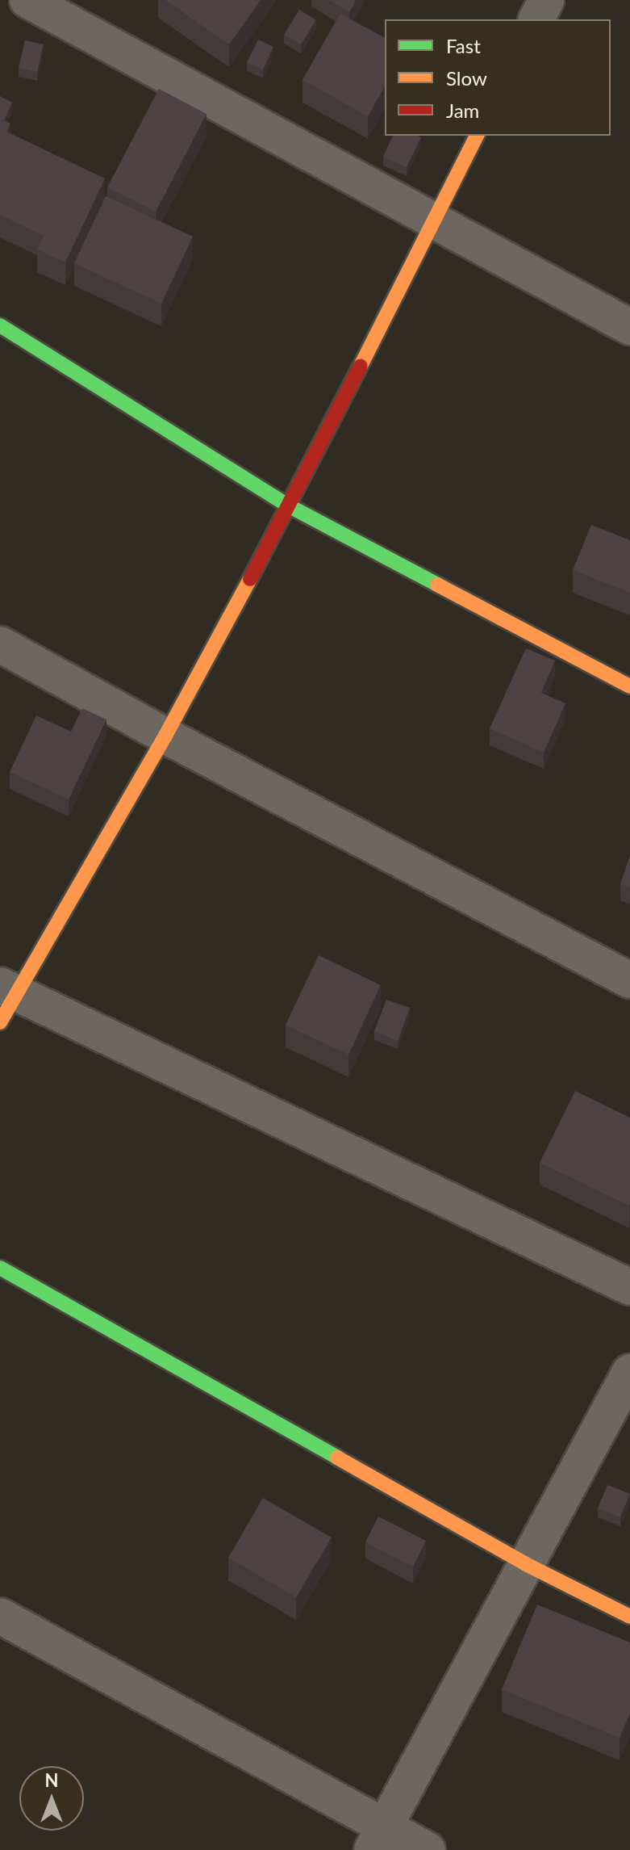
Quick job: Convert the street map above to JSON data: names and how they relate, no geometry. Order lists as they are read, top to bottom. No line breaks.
{"legend":["Fast","Slow","Jam"],"north":"top"}
